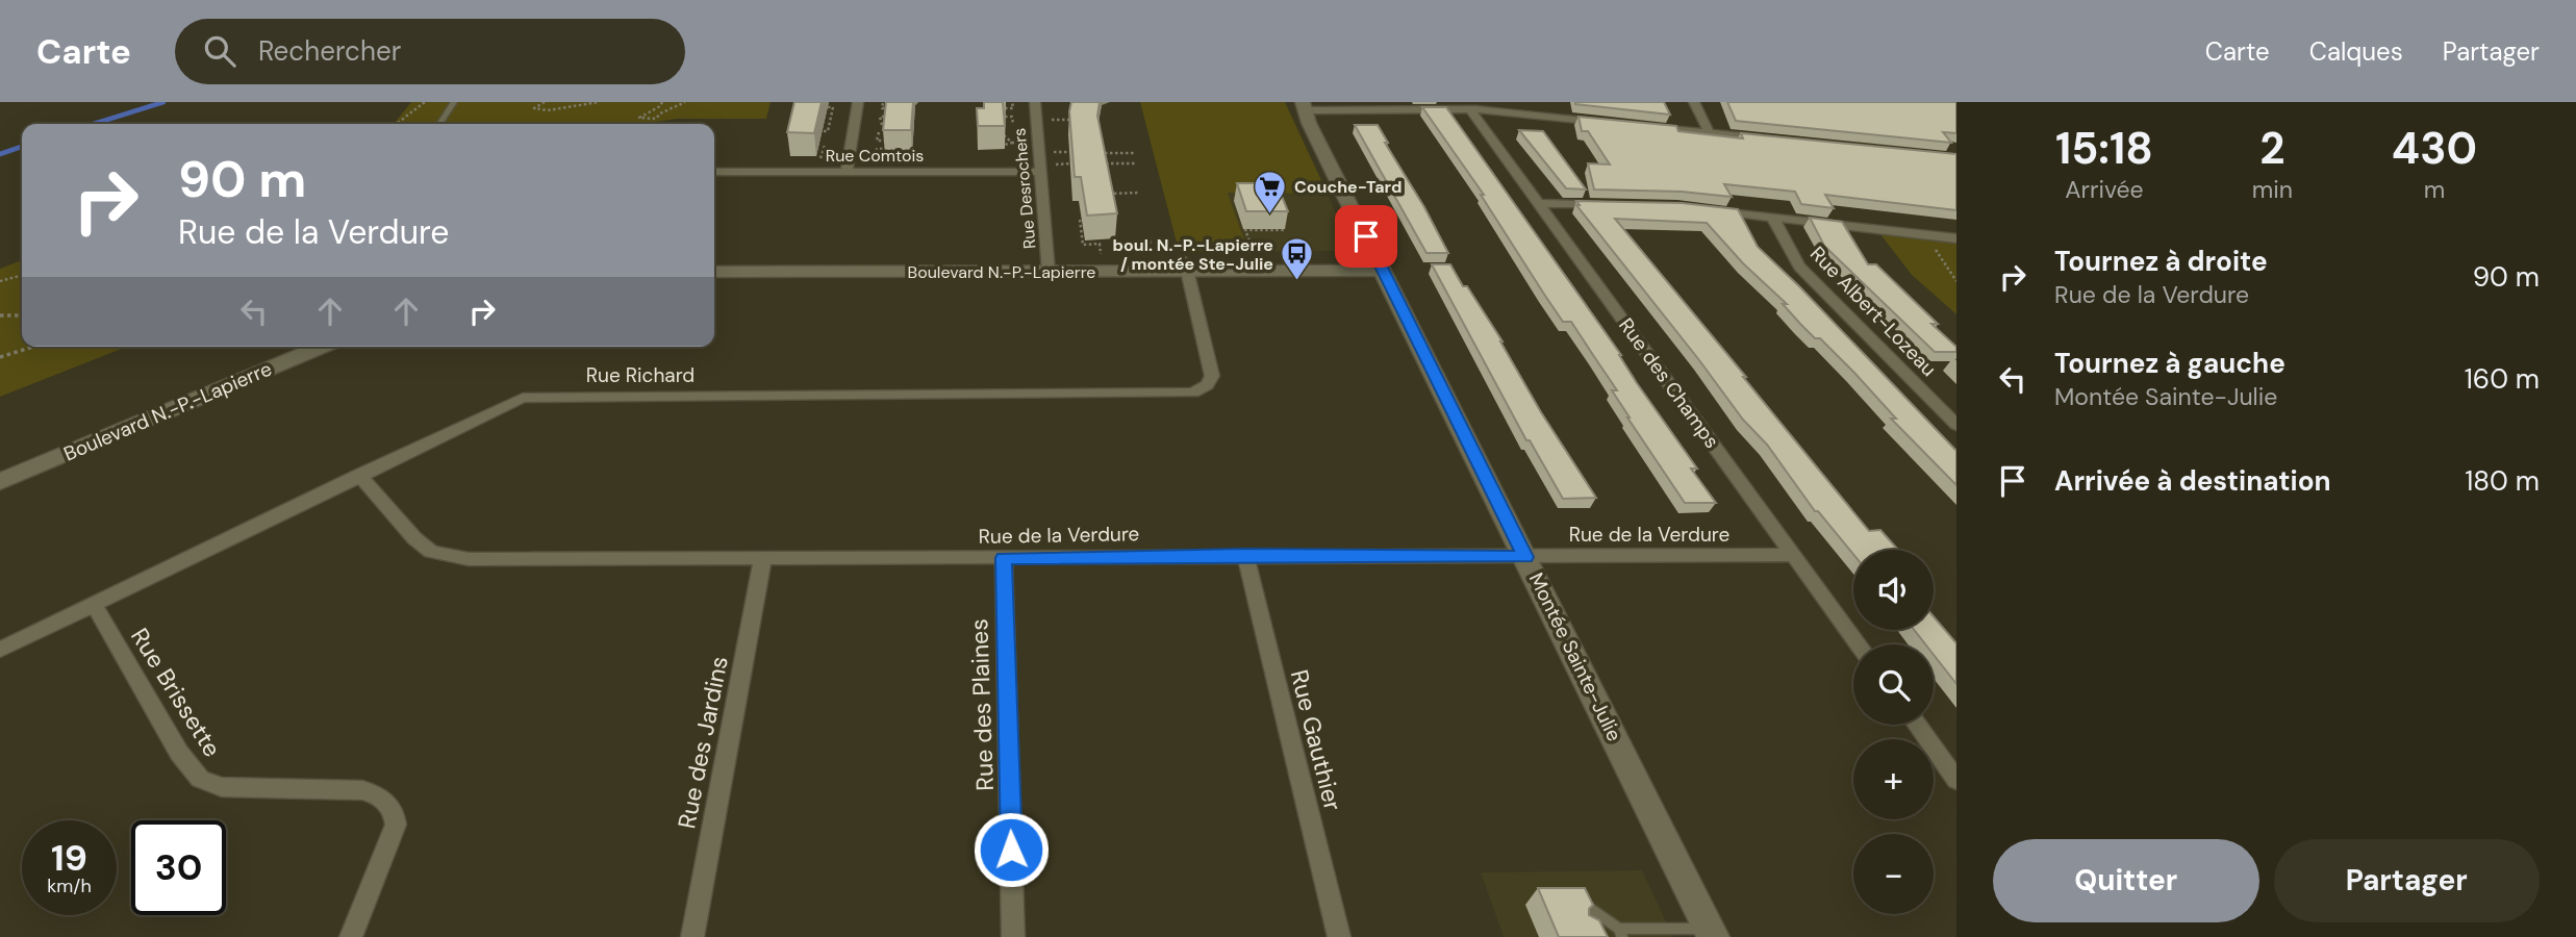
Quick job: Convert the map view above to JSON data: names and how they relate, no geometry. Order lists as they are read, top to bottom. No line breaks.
{"streets":{"street":["Rue Comtois","Rue Desrochers","Boulevard N.-P.-Lapierre","Rue Albert-Lozeau","Rue Richard","Rue des Champs","Rue de la Verdure","Montée Sainte-Julie","Rue Brissette","Rue des Plaines","Rue Gauthier","Rue des Jardins"]},"crossings":[["Rue Comtois","Rue Desrochers"],["Rue Desrochers","Boulevard N.-P.-Lapierre"],["Boulevard N.-P.-Lapierre","Rue Richard"],["Boulevard N.-P.-Lapierre","Montée Sainte-Julie"],["Rue Richard","Rue de la Verdure"],["Rue Richard","Rue Brissette"],["Rue des Champs","Rue de la Verdure"],["Rue de la Verdure","Montée Sainte-Julie"],["Rue de la Verdure","Rue des Plaines"],["Rue de la Verdure","Rue Gauthier"],["Rue de la Verdure","Rue des Jardins"]],"places":{"supermarket":["Couche-Tard"],"bus stop":["boul. N.-P.-Lapierre / montée Ste-Julie"]},"page":{"header":"Carte","search":"Rechercher","nav":["Carte","Calques","Partager"],"eta":["15:18","Arrivée","2","min","430","m"],"turn":["90 m","Rue de la Verdure"],"list":[{"name":"Tournez à droite","note":"Rue de la Verdure","value":"90 m"},{"name":"Tournez à gauche","note":"Montée Sainte-Julie","value":"160 m"},{"name":"Arrivée à destination","value":"180 m"}],"map_buttons":["+","−"],"speed":"19 km/h","limit":"30","buttons":["Quitter","Partager"]}}
